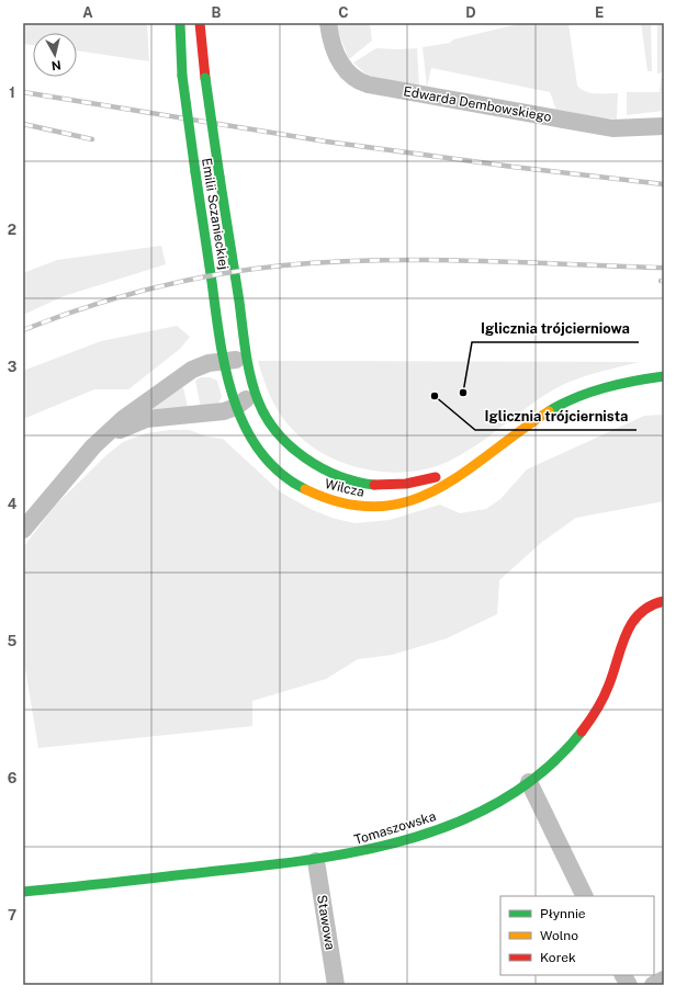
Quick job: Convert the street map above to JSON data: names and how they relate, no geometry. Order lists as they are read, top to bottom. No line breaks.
{"streets":{"street":["Edwarda Dembowskiego","Emilii Sczanieckiej","Wilcza","Tomaszowska","Stawowa"]},"crossings":[["Emilii Sczanieckiej","Wilcza"],["Tomaszowska","Stawowa"]],"places":["Iglicznia trójcierniowa","Iglicznia trójciernista"],"legend":["Płynnie","Wolno","Korek"],"north":"bottom","grid":{"columns":["A","B","C","D","E"],"rows":["1","2","3","4","5","6","7"]}}
